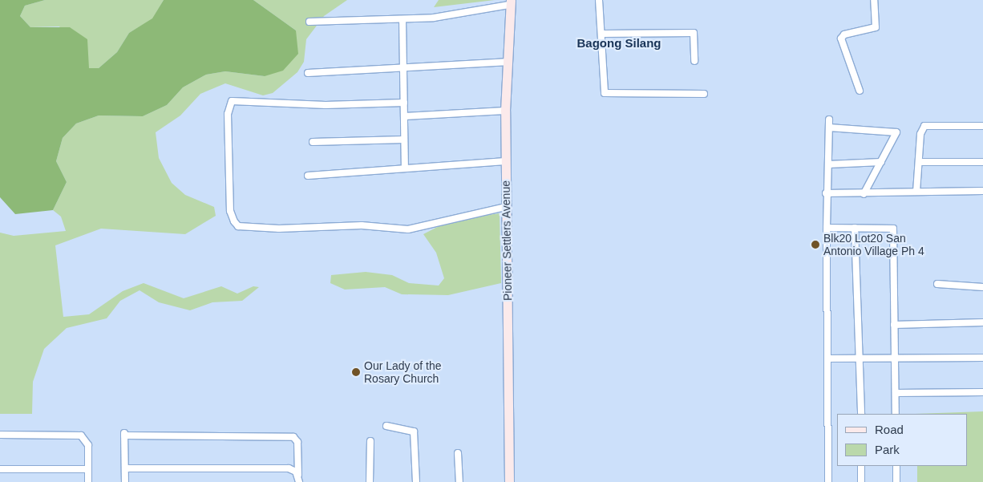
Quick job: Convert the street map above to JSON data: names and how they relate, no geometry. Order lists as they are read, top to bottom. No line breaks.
{"streets":{"street":["Pioneer Settlers Avenue"]},"districts":["Bagong Silang"],"places":["Blk20 Lot20 San Antonio Village Ph 4","Our Lady of the Rosary Church"],"legend":["Road","Park"]}
